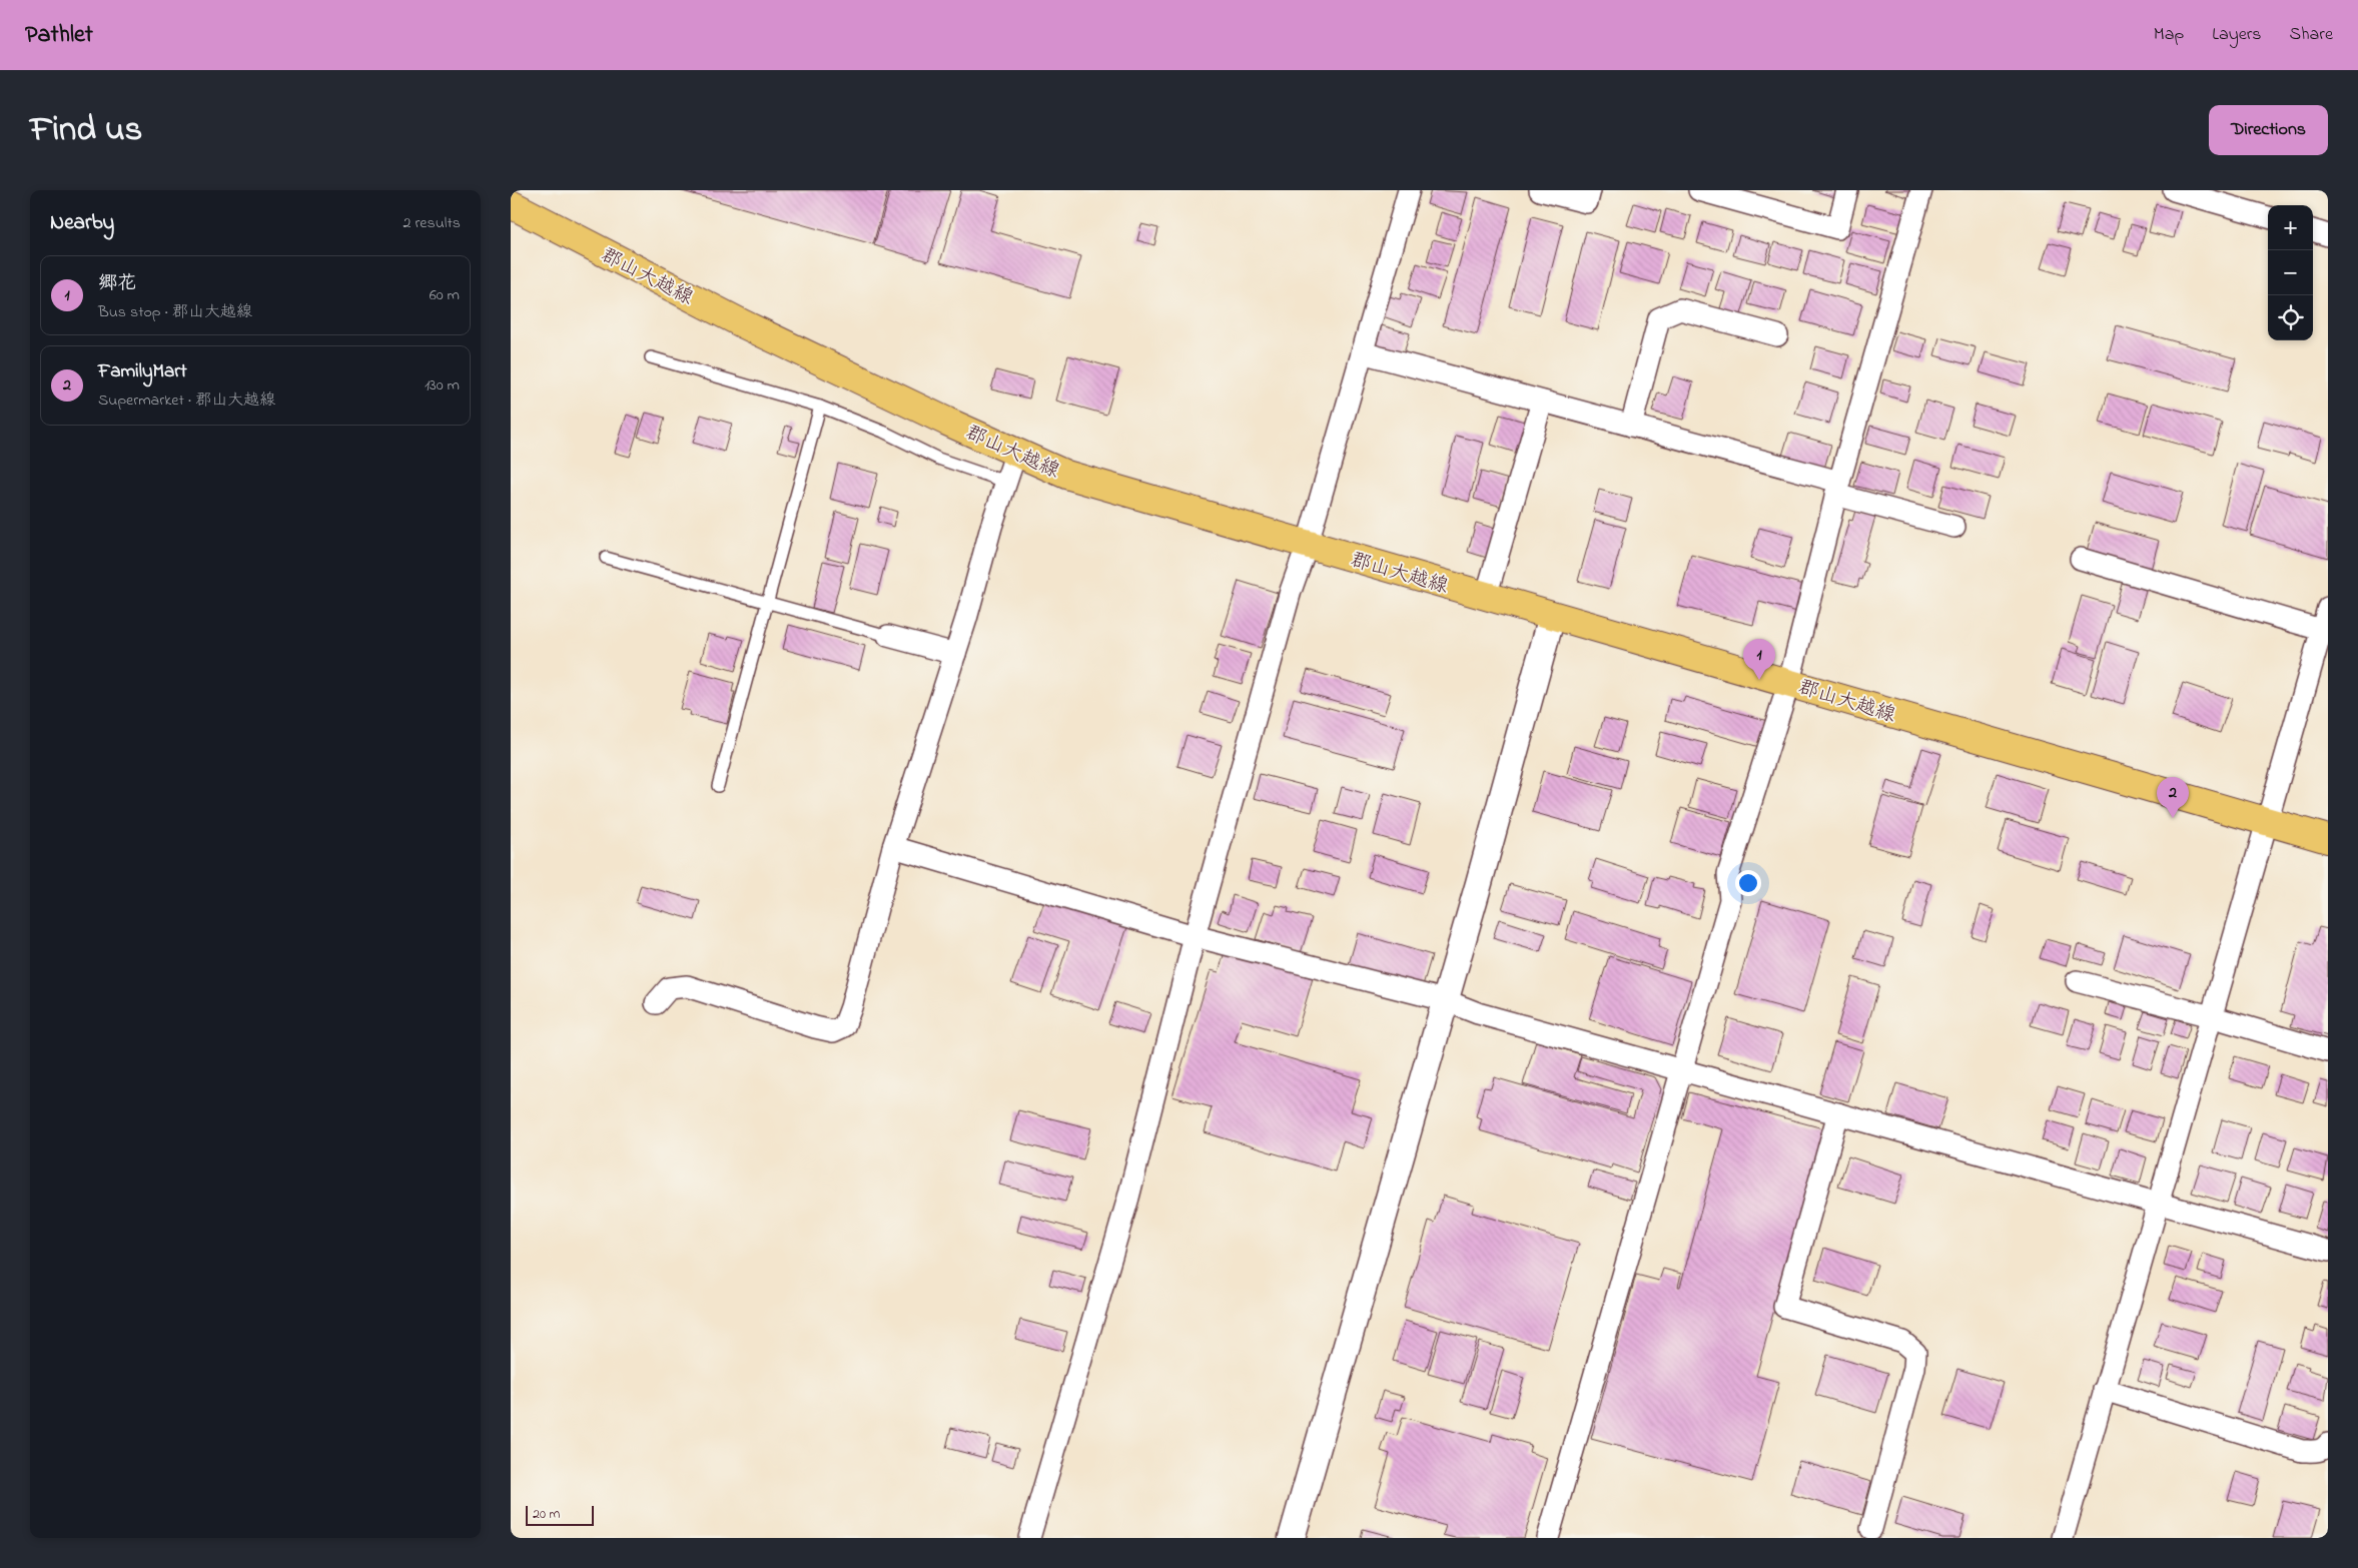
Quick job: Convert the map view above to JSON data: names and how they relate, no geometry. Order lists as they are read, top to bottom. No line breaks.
{"streets":{"main road":["郡山大越線"]},"scale_bar":"20 m","page":{"header":"Pathlet","nav":["Map","Layers","Share"],"title":"Find us","buttons":"Directions","heading":["Nearby","2 results"],"map_buttons":["+","−"],"list":[{"mark":"1","name":"郷花","note":"Bus stop · 郡山大越線","value":"60 m"},{"mark":"2","name":"FamilyMart","note":"Supermarket · 郡山大越線","value":"130 m"}],"pins":["1","2"],"scale":"20 m"}}
